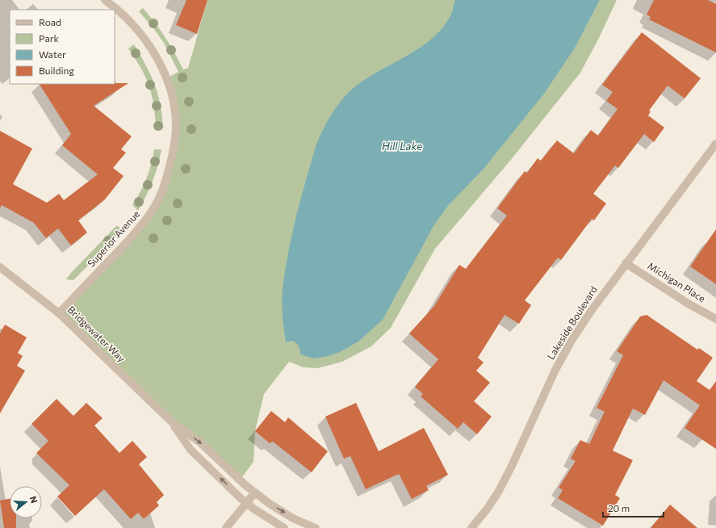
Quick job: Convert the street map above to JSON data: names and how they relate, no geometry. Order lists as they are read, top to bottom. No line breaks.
{"streets":{"street":["Superior Avenue","Michigan Place","Lakeside Boulevard","Bridgewater Way"]},"crossings":[["Superior Avenue","Bridgewater Way"],["Michigan Place","Lakeside Boulevard"]],"water":["Hill Lake"],"legend":["Road","Park","Water","Building"],"scale_bar":"20 m","north":"right"}
